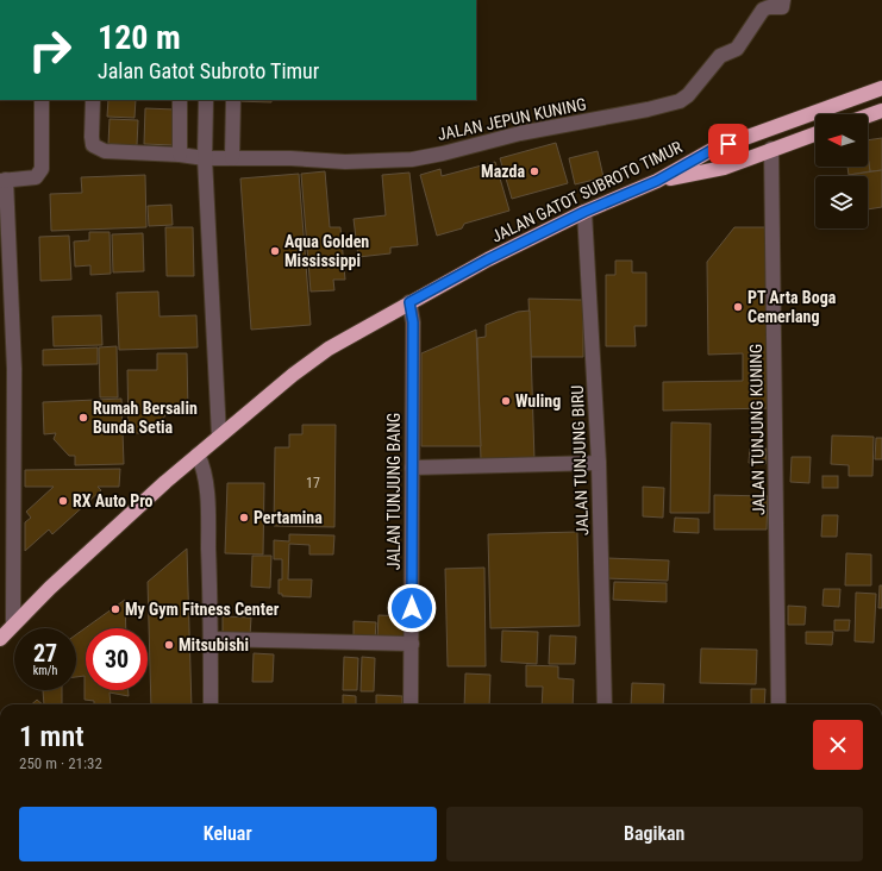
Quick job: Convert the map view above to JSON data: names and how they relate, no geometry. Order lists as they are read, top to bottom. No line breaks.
{"streets":{"highway":["JALAN GATOT SUBROTO TIMUR"],"street":["JALAN JEPUN KUNING","JALAN TUNJUNG KUNING","JALAN TUNJUNG BIRU","JALAN TUNJUNG BANG"]},"crossings":[["JALAN GATOT SUBROTO TIMUR","JALAN TUNJUNG BIRU"],["JALAN GATOT SUBROTO TIMUR","JALAN TUNJUNG BANG"]],"places":["Mazda","Aqua Golden Mississippi","PT Arta Boga Cemerlang","Wuling","Rumah Bersalin Bunda Setia","RX Auto Pro","Pertamina","My Gym Fitness Center","Mitsubishi"],"house_numbers":["17"],"north":"left","page":{"turn":["120 m","Jalan Gatot Subroto Timur"],"speed":"27 km/h","limit":"30","heading":["1 mnt","250 m · 21:32"],"buttons":["Keluar","Bagikan"]}}
